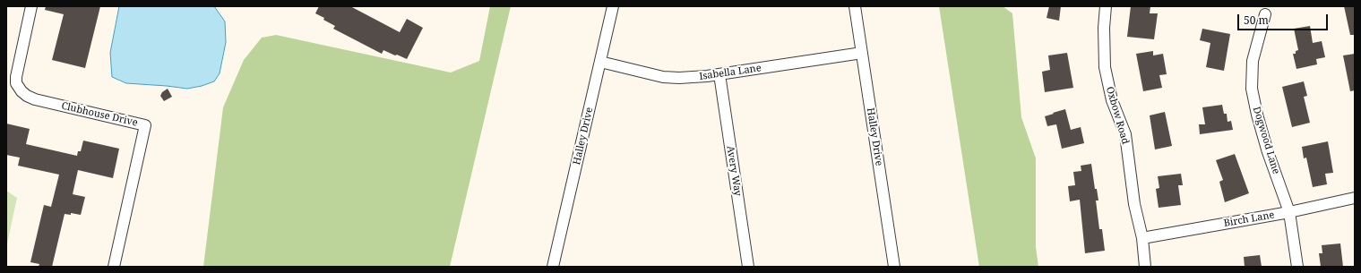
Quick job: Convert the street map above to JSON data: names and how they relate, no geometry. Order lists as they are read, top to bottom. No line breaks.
{"streets":{"street":["Isabella Lane","Clubhouse Drive","Oxbow Road","Halley Drive","Dogwood Lane","Avery Way","Birch Lane"]},"crossings":[["Isabella Lane","Halley Drive"],["Isabella Lane","Avery Way"],["Oxbow Road","Birch Lane"],["Dogwood Lane","Birch Lane"]],"scale_bar":"50 m"}
